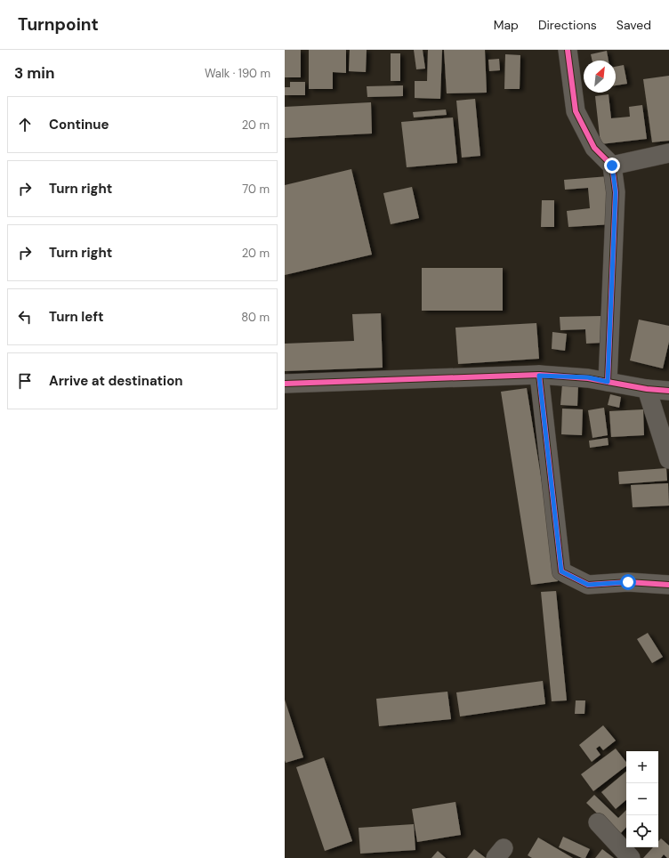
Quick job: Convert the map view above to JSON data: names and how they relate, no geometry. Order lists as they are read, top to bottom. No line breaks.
{"north":"top right","page":{"header":"Turnpoint","nav":["Map","Directions","Saved"],"heading":["3 min","Walk · 190 m"],"list":[["Continue","20 m"],["Turn right","70 m"],["Turn right","20 m"],["Turn left","80 m"],"Arrive at destination"],"map_buttons":["+","−"]}}
